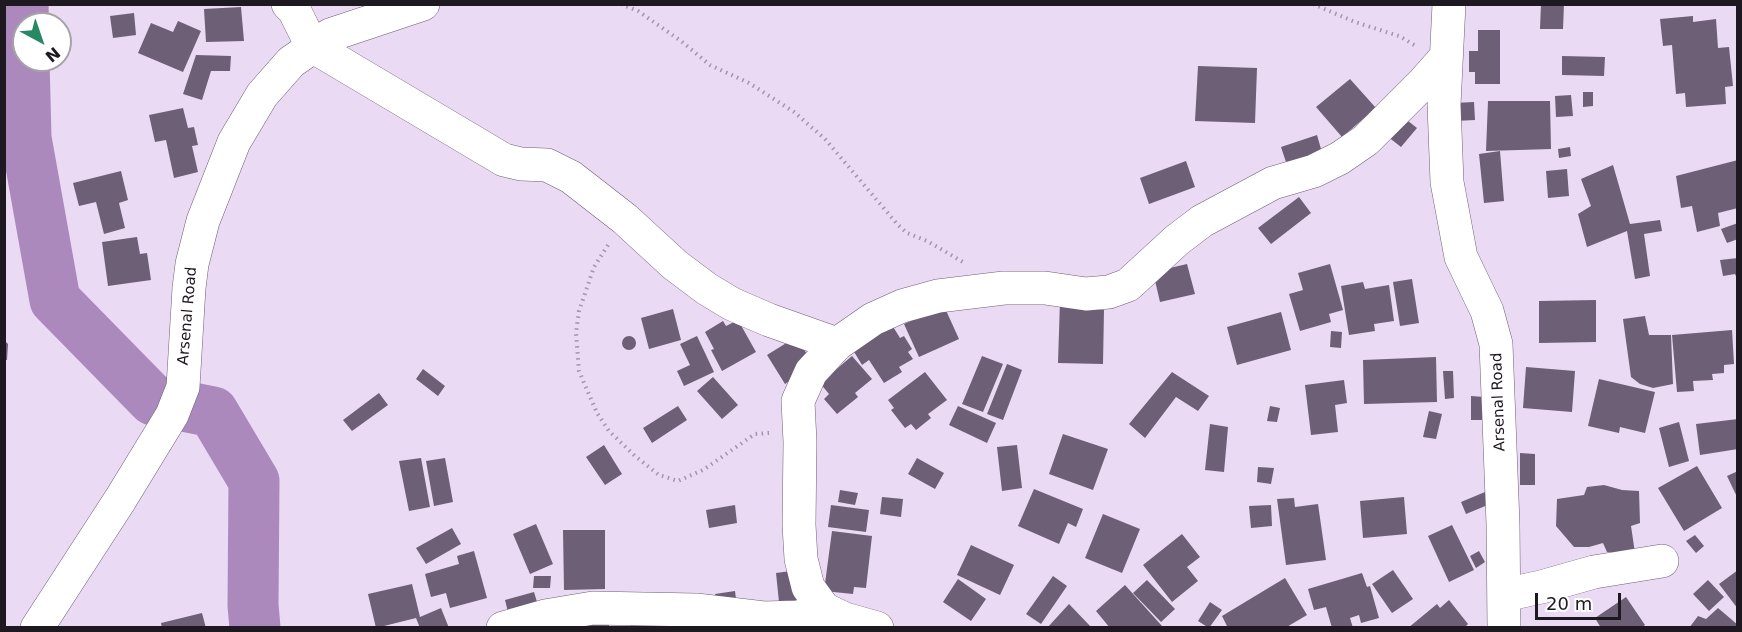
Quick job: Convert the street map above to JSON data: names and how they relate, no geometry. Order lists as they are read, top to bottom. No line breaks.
{"streets":{"street":["Arsenal Road"]},"scale_bar":"20 m","north":"bottom right"}
